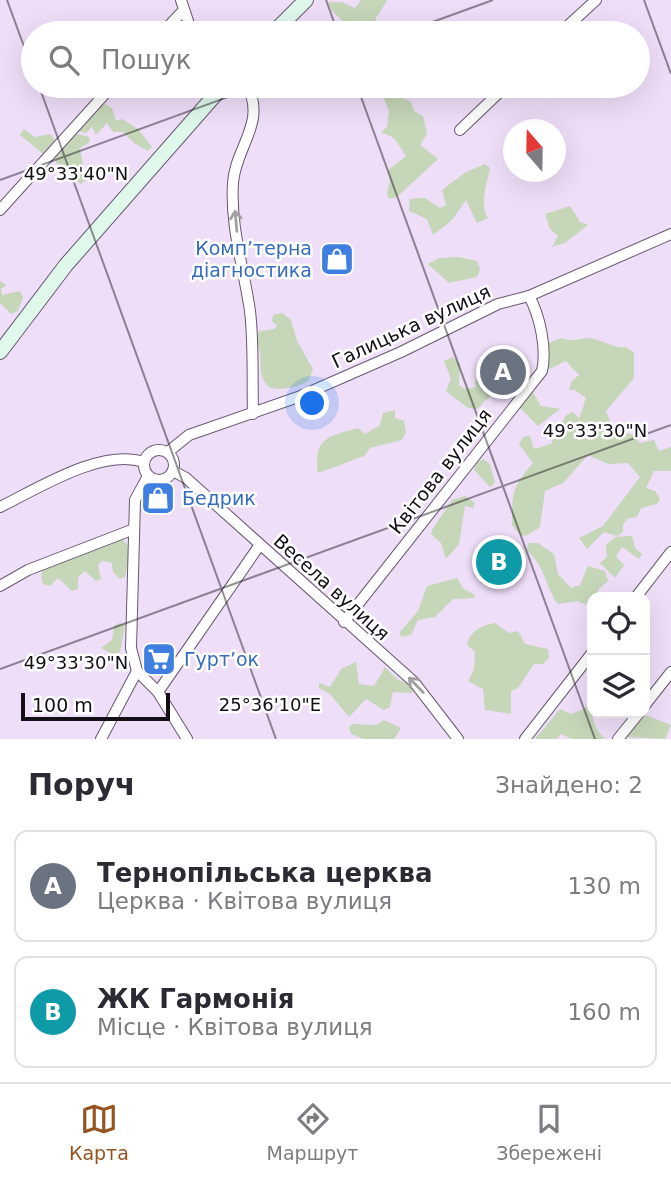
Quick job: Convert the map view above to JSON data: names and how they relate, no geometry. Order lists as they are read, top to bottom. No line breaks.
{"streets":{"street":["Галицька вулиця","Квітова вулиця","Весела вулиця"]},"crossings":[["Галицька вулиця","Квітова вулиця"],["Галицька вулиця","Весела вулиця"],["Квітова вулиця","Весела вулиця"]],"one_way":["Весела вулиця"],"places":{"shop":["Комп’терна діагностика","Бедрик"],"supermarket":["Гурт’ок"]},"scale_bar":"100 m","north":"top","page":{"search":"Пошук","pins":["A","B"],"scale":"100 m","heading":["Поруч","Знайдено: 2"],"list":[{"mark":"A","name":"Тернопільська церква","note":"Церква · Квітова вулиця","value":"130 m"},{"mark":"B","name":"ЖК Гармонія","note":"Місце · Квітова вулиця","value":"160 m"}],"nav":["Карта","Маршрут","Збережені"]},"coordinates":["49°33'40\"N","49°33'30\"N","25°36'10\"E"]}
